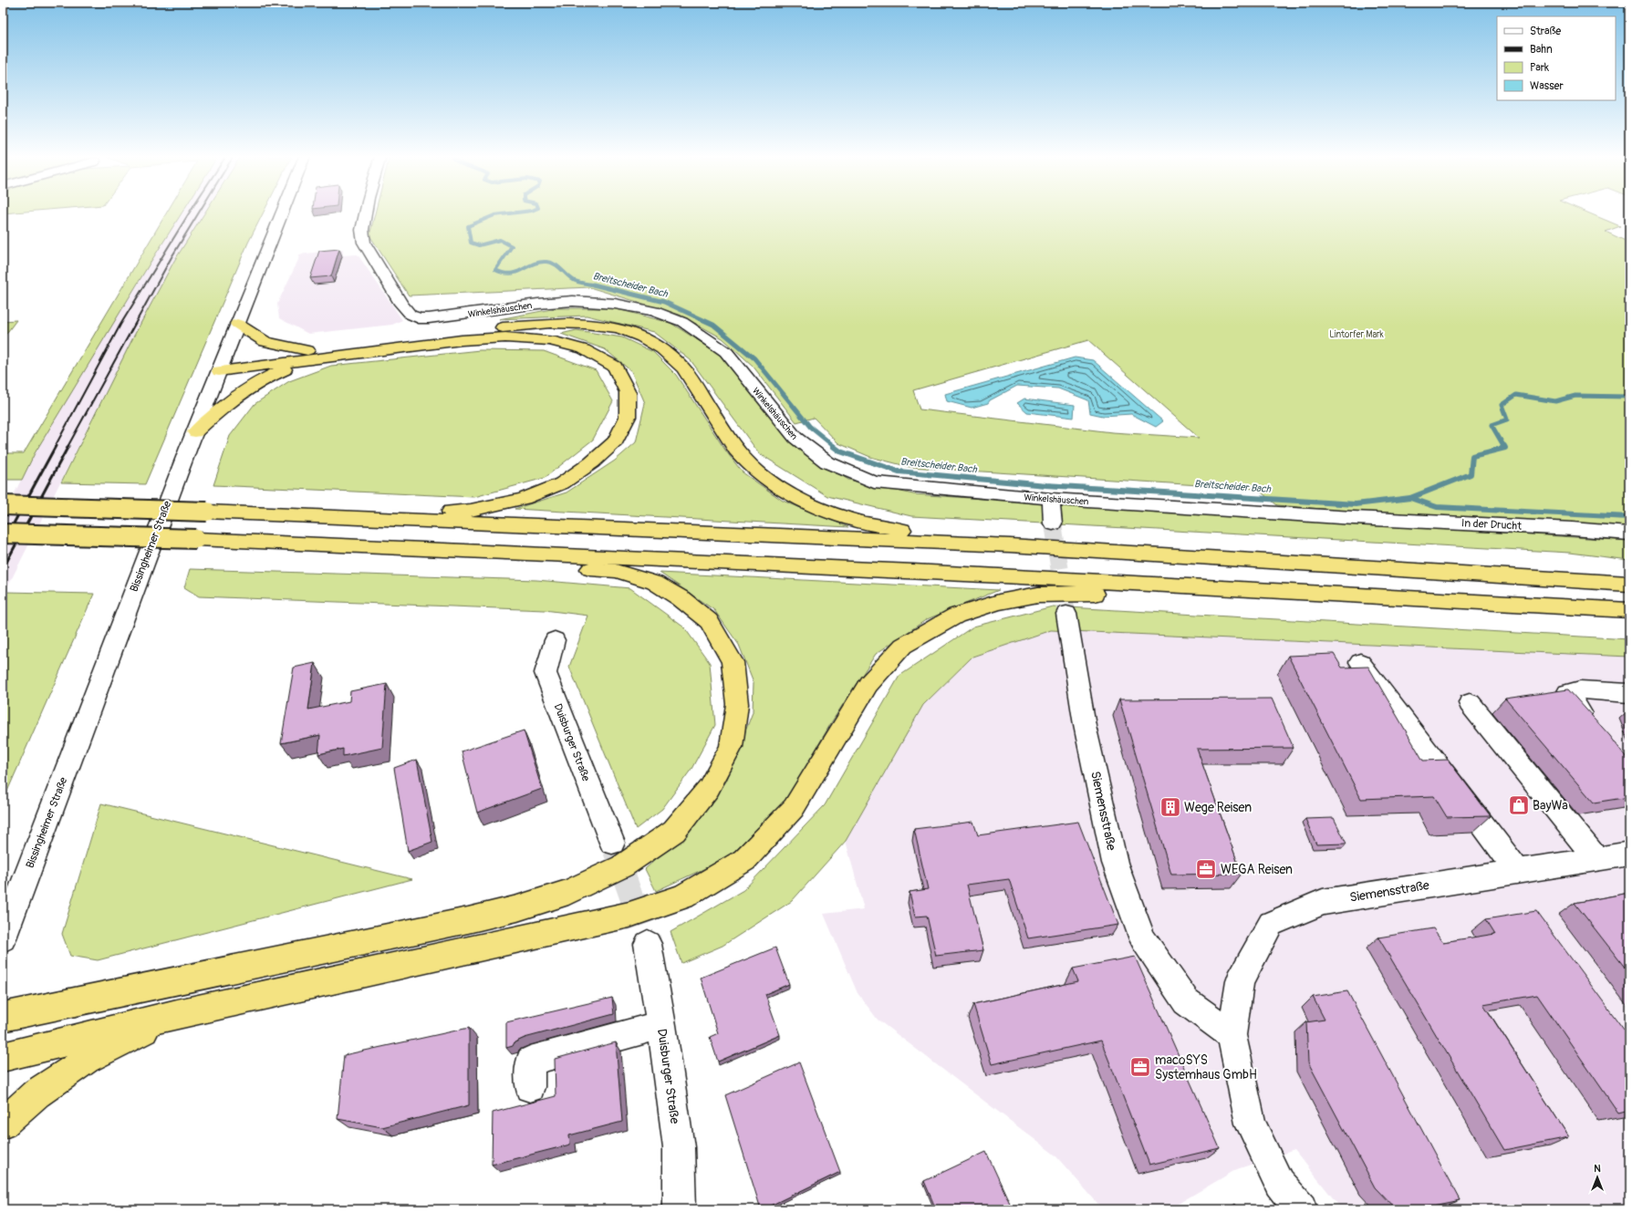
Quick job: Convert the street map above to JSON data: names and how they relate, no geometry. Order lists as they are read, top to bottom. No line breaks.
{"streets":{"street":["Winkelshäuschen","In der Drucht","Bissingheimer Straße","Duisburger Straße","Siemensstraße"]},"crossings":[["Winkelshäuschen","In der Drucht"]],"water":["Breitscheider Bach"],"parks":["Lintorfer Mark"],"places":{"shop":["BayWa"],"building":["Wege Reisen"],"office":["WEGA Reisen","macoSYS Systemhaus GmbH"]},"legend":["Straße","Bahn","Park","Wasser"],"north":"top"}
